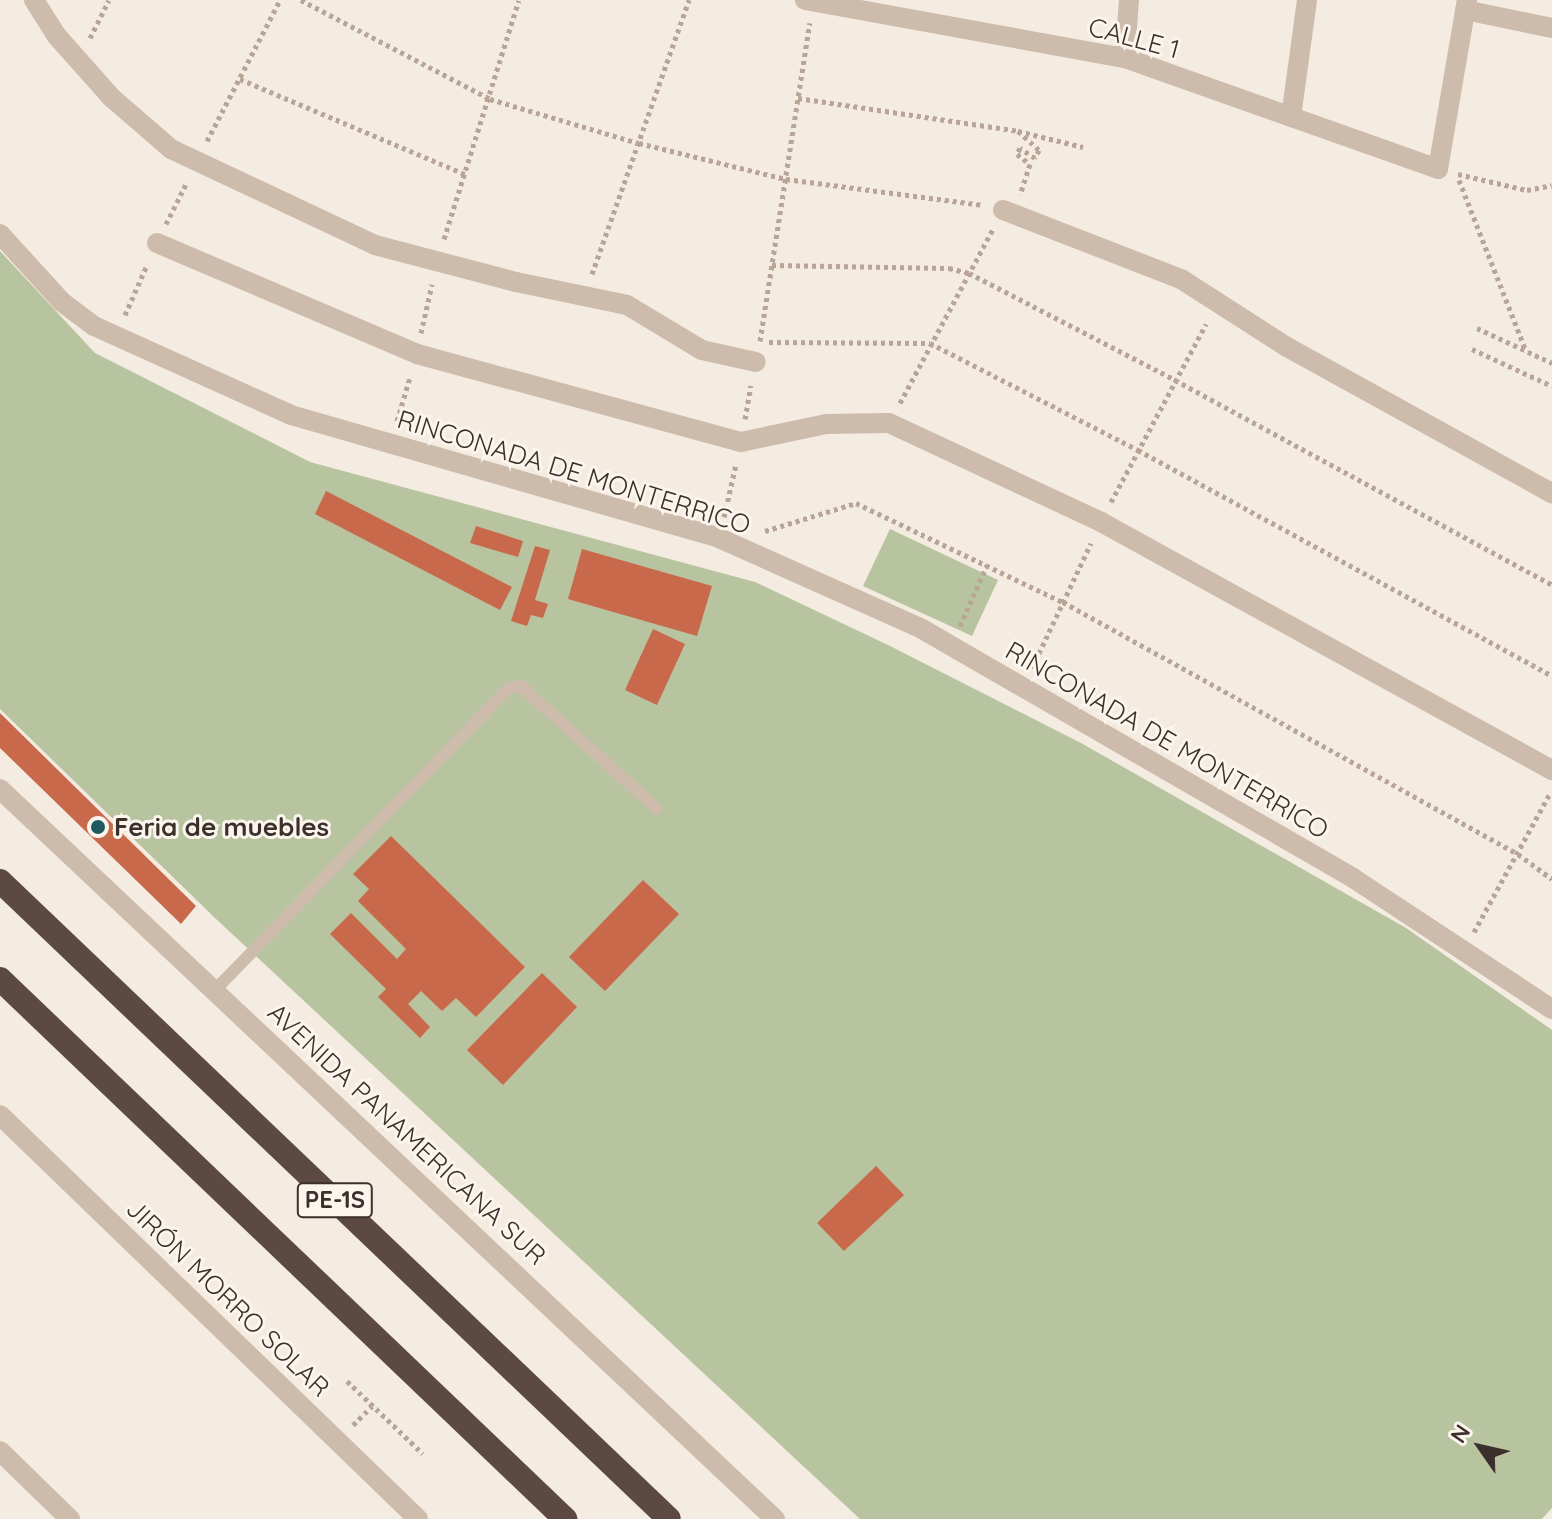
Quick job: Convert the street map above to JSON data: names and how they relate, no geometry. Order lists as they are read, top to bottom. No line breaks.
{"streets":{"highway":["PE-1S"],"street":["CALLE 1","RINCONADA DE MONTERRICO","AVENIDA PANAMERICANA SUR","JIRÓN MORRO SOLAR"]},"places":["Feria de muebles"],"north":"top left"}
